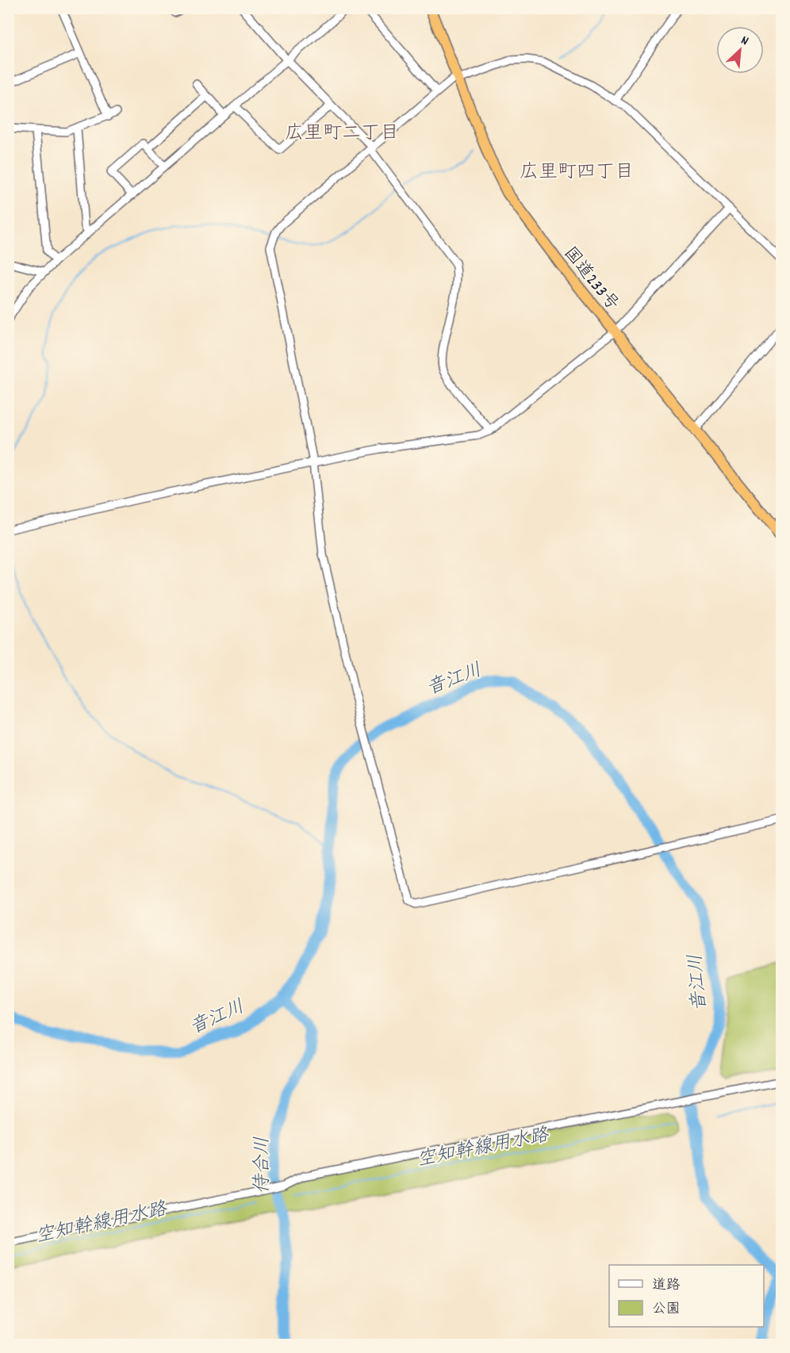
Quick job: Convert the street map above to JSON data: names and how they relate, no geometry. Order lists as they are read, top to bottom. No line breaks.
{"streets":{"highway":["国道233号"]},"districts":["広里町二丁目","広里町四丁目"],"water":["音江川","空知幹線用水路","侍合川"],"legend":["道路","公園"],"north":"top right"}
